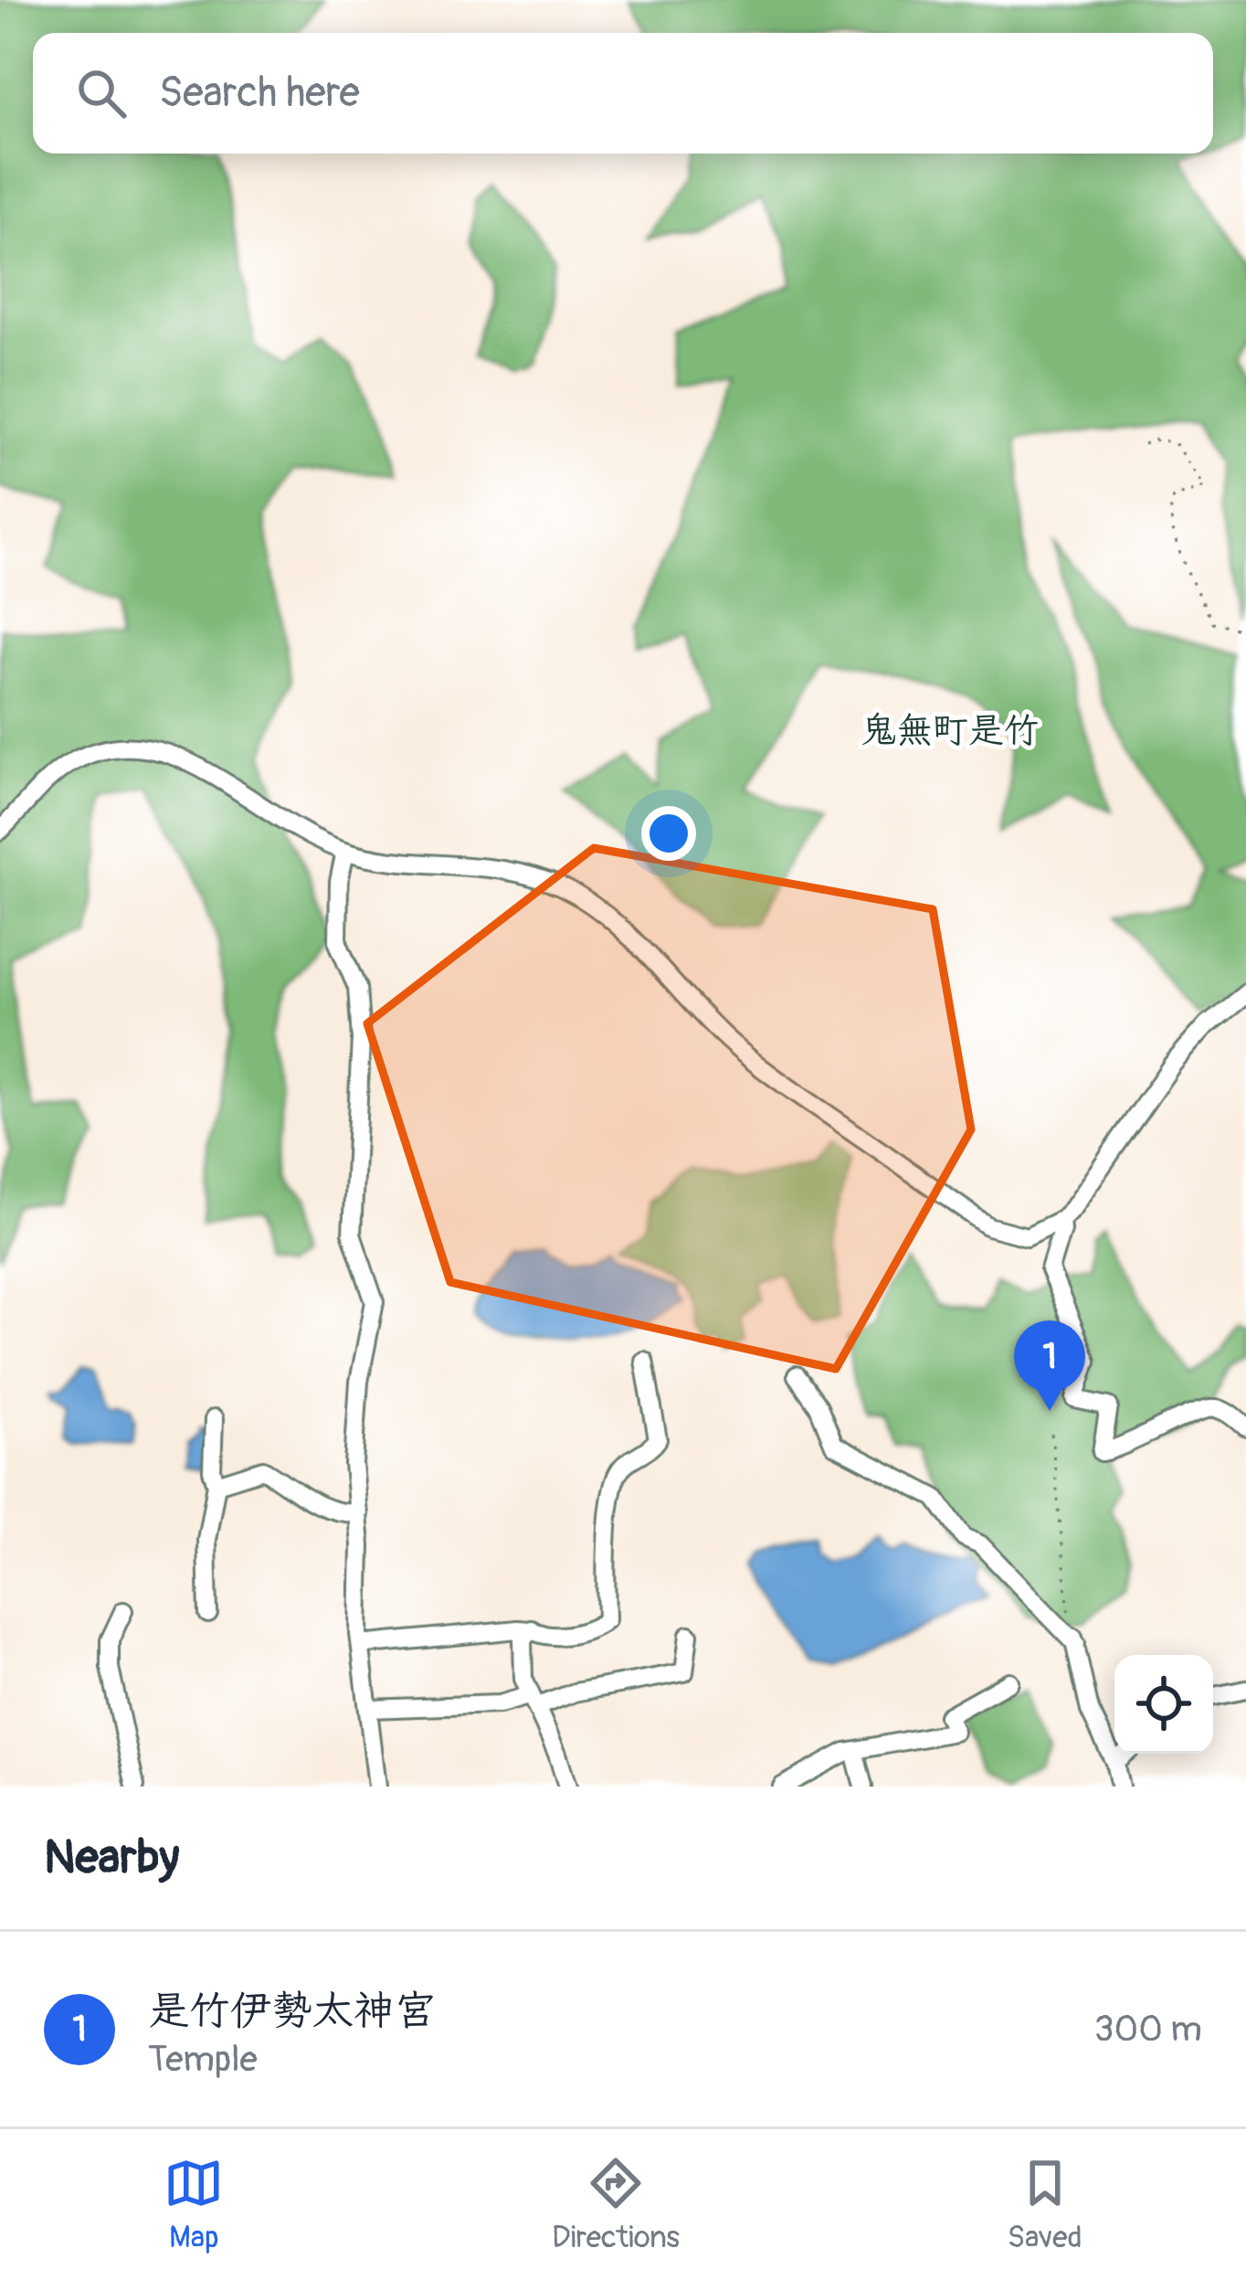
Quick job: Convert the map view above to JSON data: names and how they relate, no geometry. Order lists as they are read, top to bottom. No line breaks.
{"districts":["鬼無町是竹"],"page":{"search":"Search here","pins":"1","heading":"Nearby","list":[{"mark":"1","name":"是竹伊勢太神宮","note":"Temple","value":"300 m"}],"nav":["Map","Directions","Saved"]}}
